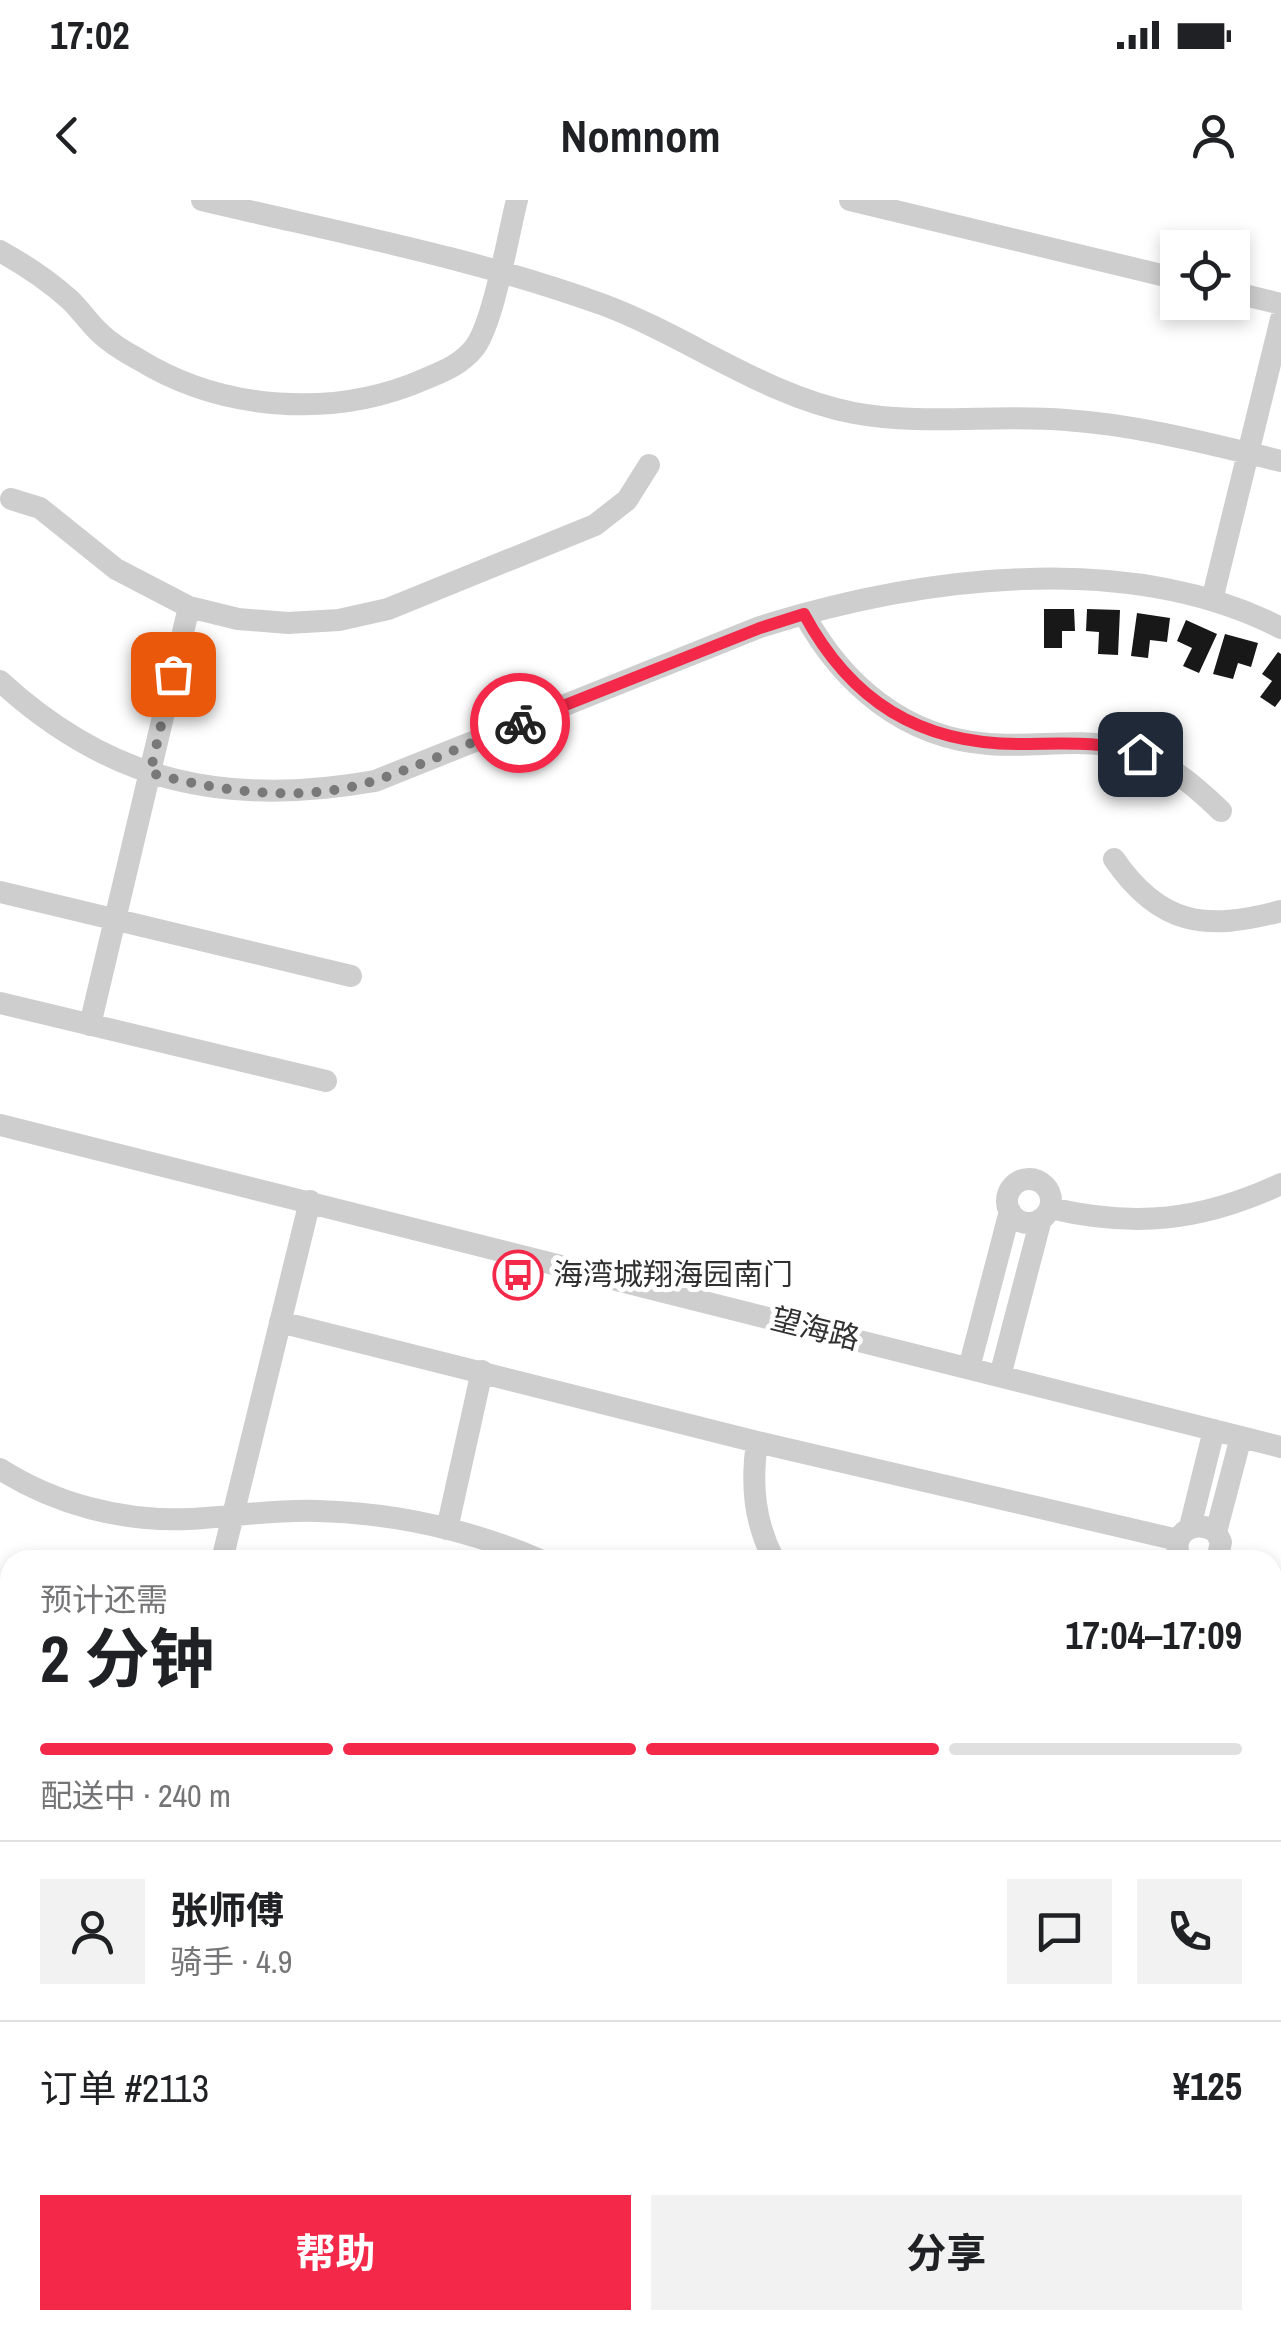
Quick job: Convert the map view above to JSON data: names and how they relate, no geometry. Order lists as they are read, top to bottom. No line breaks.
{"streets":{"street":["望海路"]},"places":{"bus stop":["海湾城翔海园南门"]},"page":{"status":"17:02","header":"Nomnom","heading":["2 分钟","预计还需","17:04–17:09"],"panel":["张师傅","骑手 · 4.9","订单 #2113","¥125"],"bar":"配送中 · 240 m","buttons":["帮助","分享"]}}
